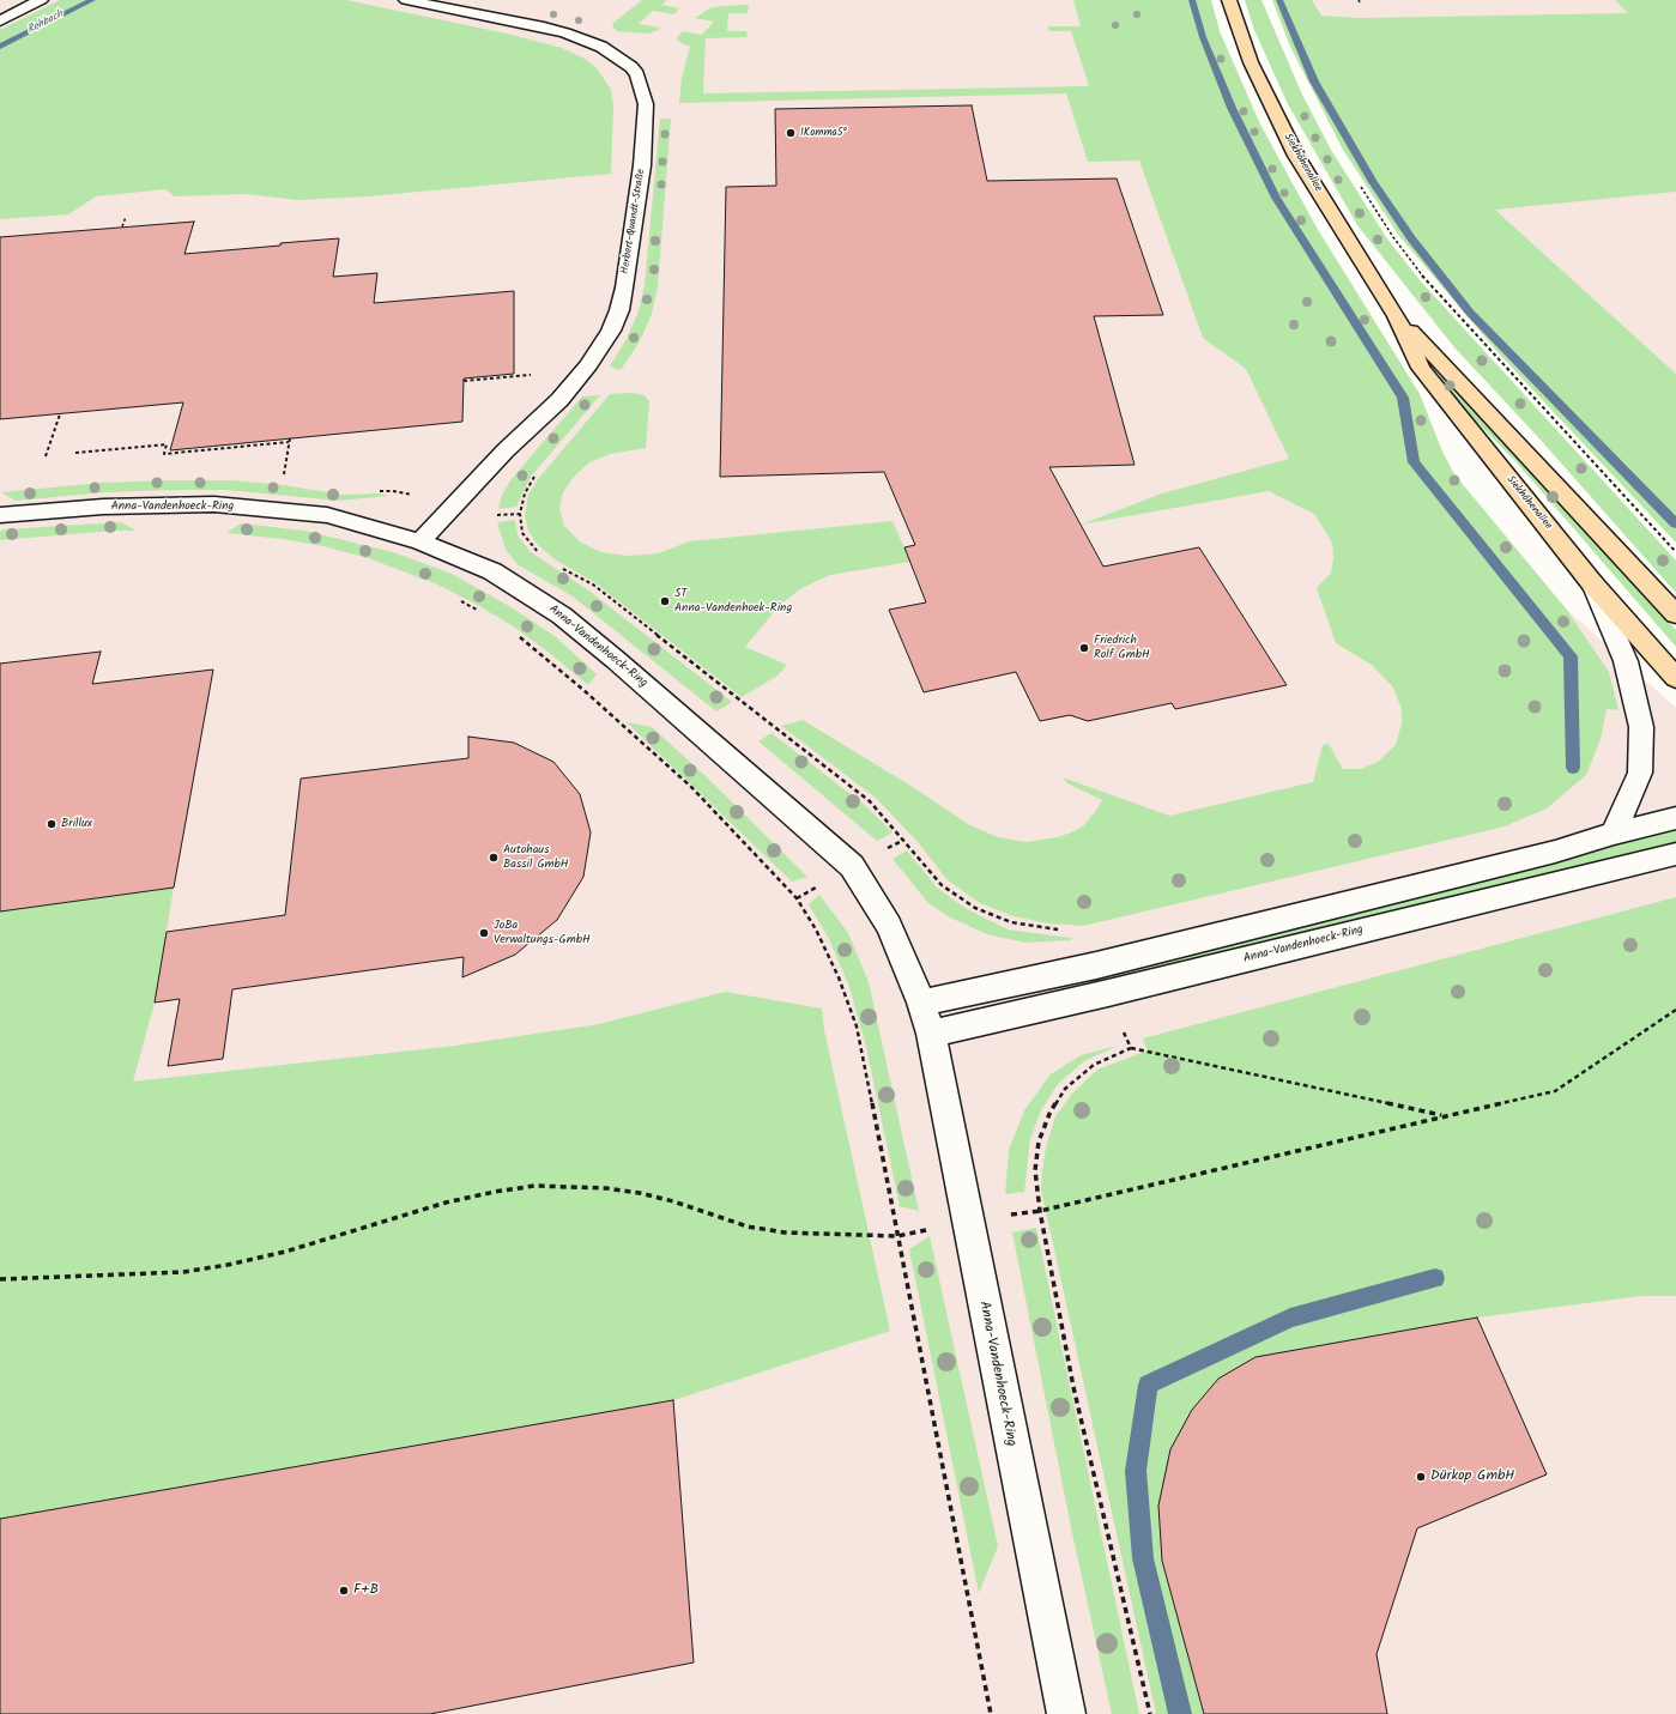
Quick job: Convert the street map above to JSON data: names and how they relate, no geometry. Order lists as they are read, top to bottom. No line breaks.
{"streets":{"main road":["Siekhöhenallee"],"street":["Herbert-Quandt-Straße","Anna-Vandenhoeck-Ring"]},"crossings":[["Herbert-Quandt-Straße","Anna-Vandenhoeck-Ring"]],"water":["Rehbach"],"places":["1Komma5°","ST Anna-Vandenhoek-Ring","Friedrich Rolf GmbH","Brillux","Autohaus Bassil GmbH","JoBa Verwaltungs-GmbH","Dürkop GmbH","F+B"]}
